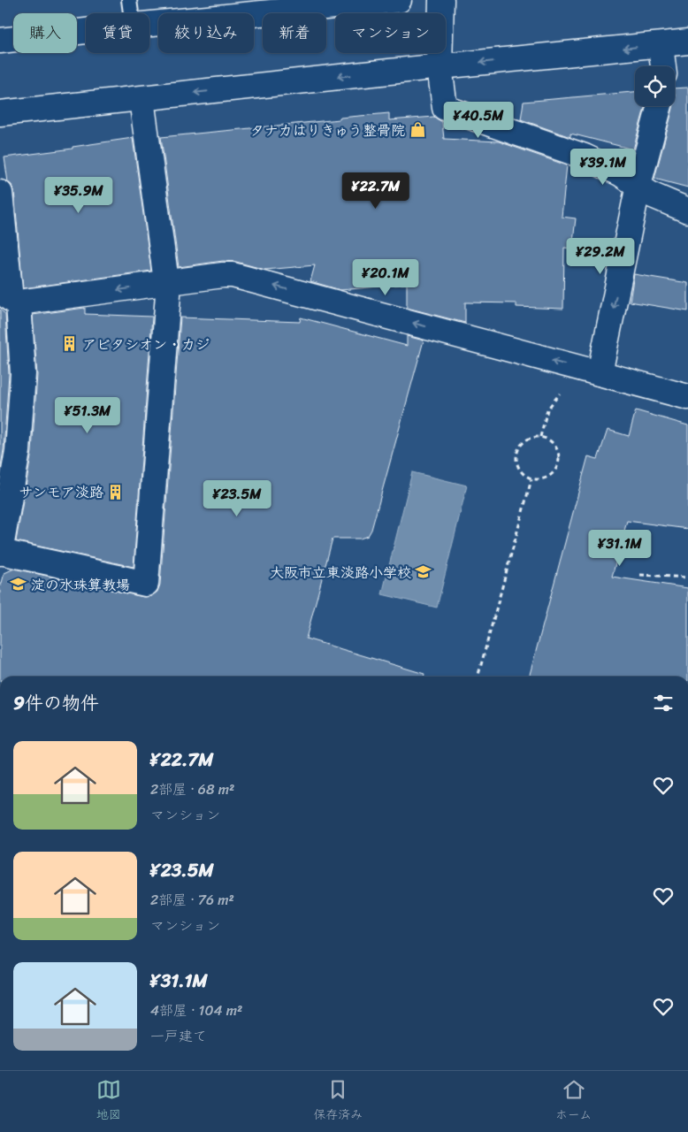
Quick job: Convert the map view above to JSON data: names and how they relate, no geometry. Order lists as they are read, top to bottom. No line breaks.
{"places":{"shop":["タナカはりきゅう整骨院"],"building":["アビタシオン・カジ","サンモア淡路"],"school or university":["大阪市立東淡路小学校","淀の水珠算教場"]},"page":{"chip":["購入","賃貸","絞り込み","新着","マンション"],"price":["¥40.5M","¥39.1M","¥22.7M","¥35.9M","¥29.2M","¥20.1M","¥51.3M","¥23.5M","¥31.1M"],"heading":"9件の物件","list":[{"name":"¥22.7M","note":"2部屋 · 68 m² · マンション"},{"name":"¥23.5M","note":"2部屋 · 76 m² · マンション"},{"name":"¥31.1M","note":"4部屋 · 104 m² · 一戸建て"}],"tabs":["地図","保存済み","ホーム"]}}
